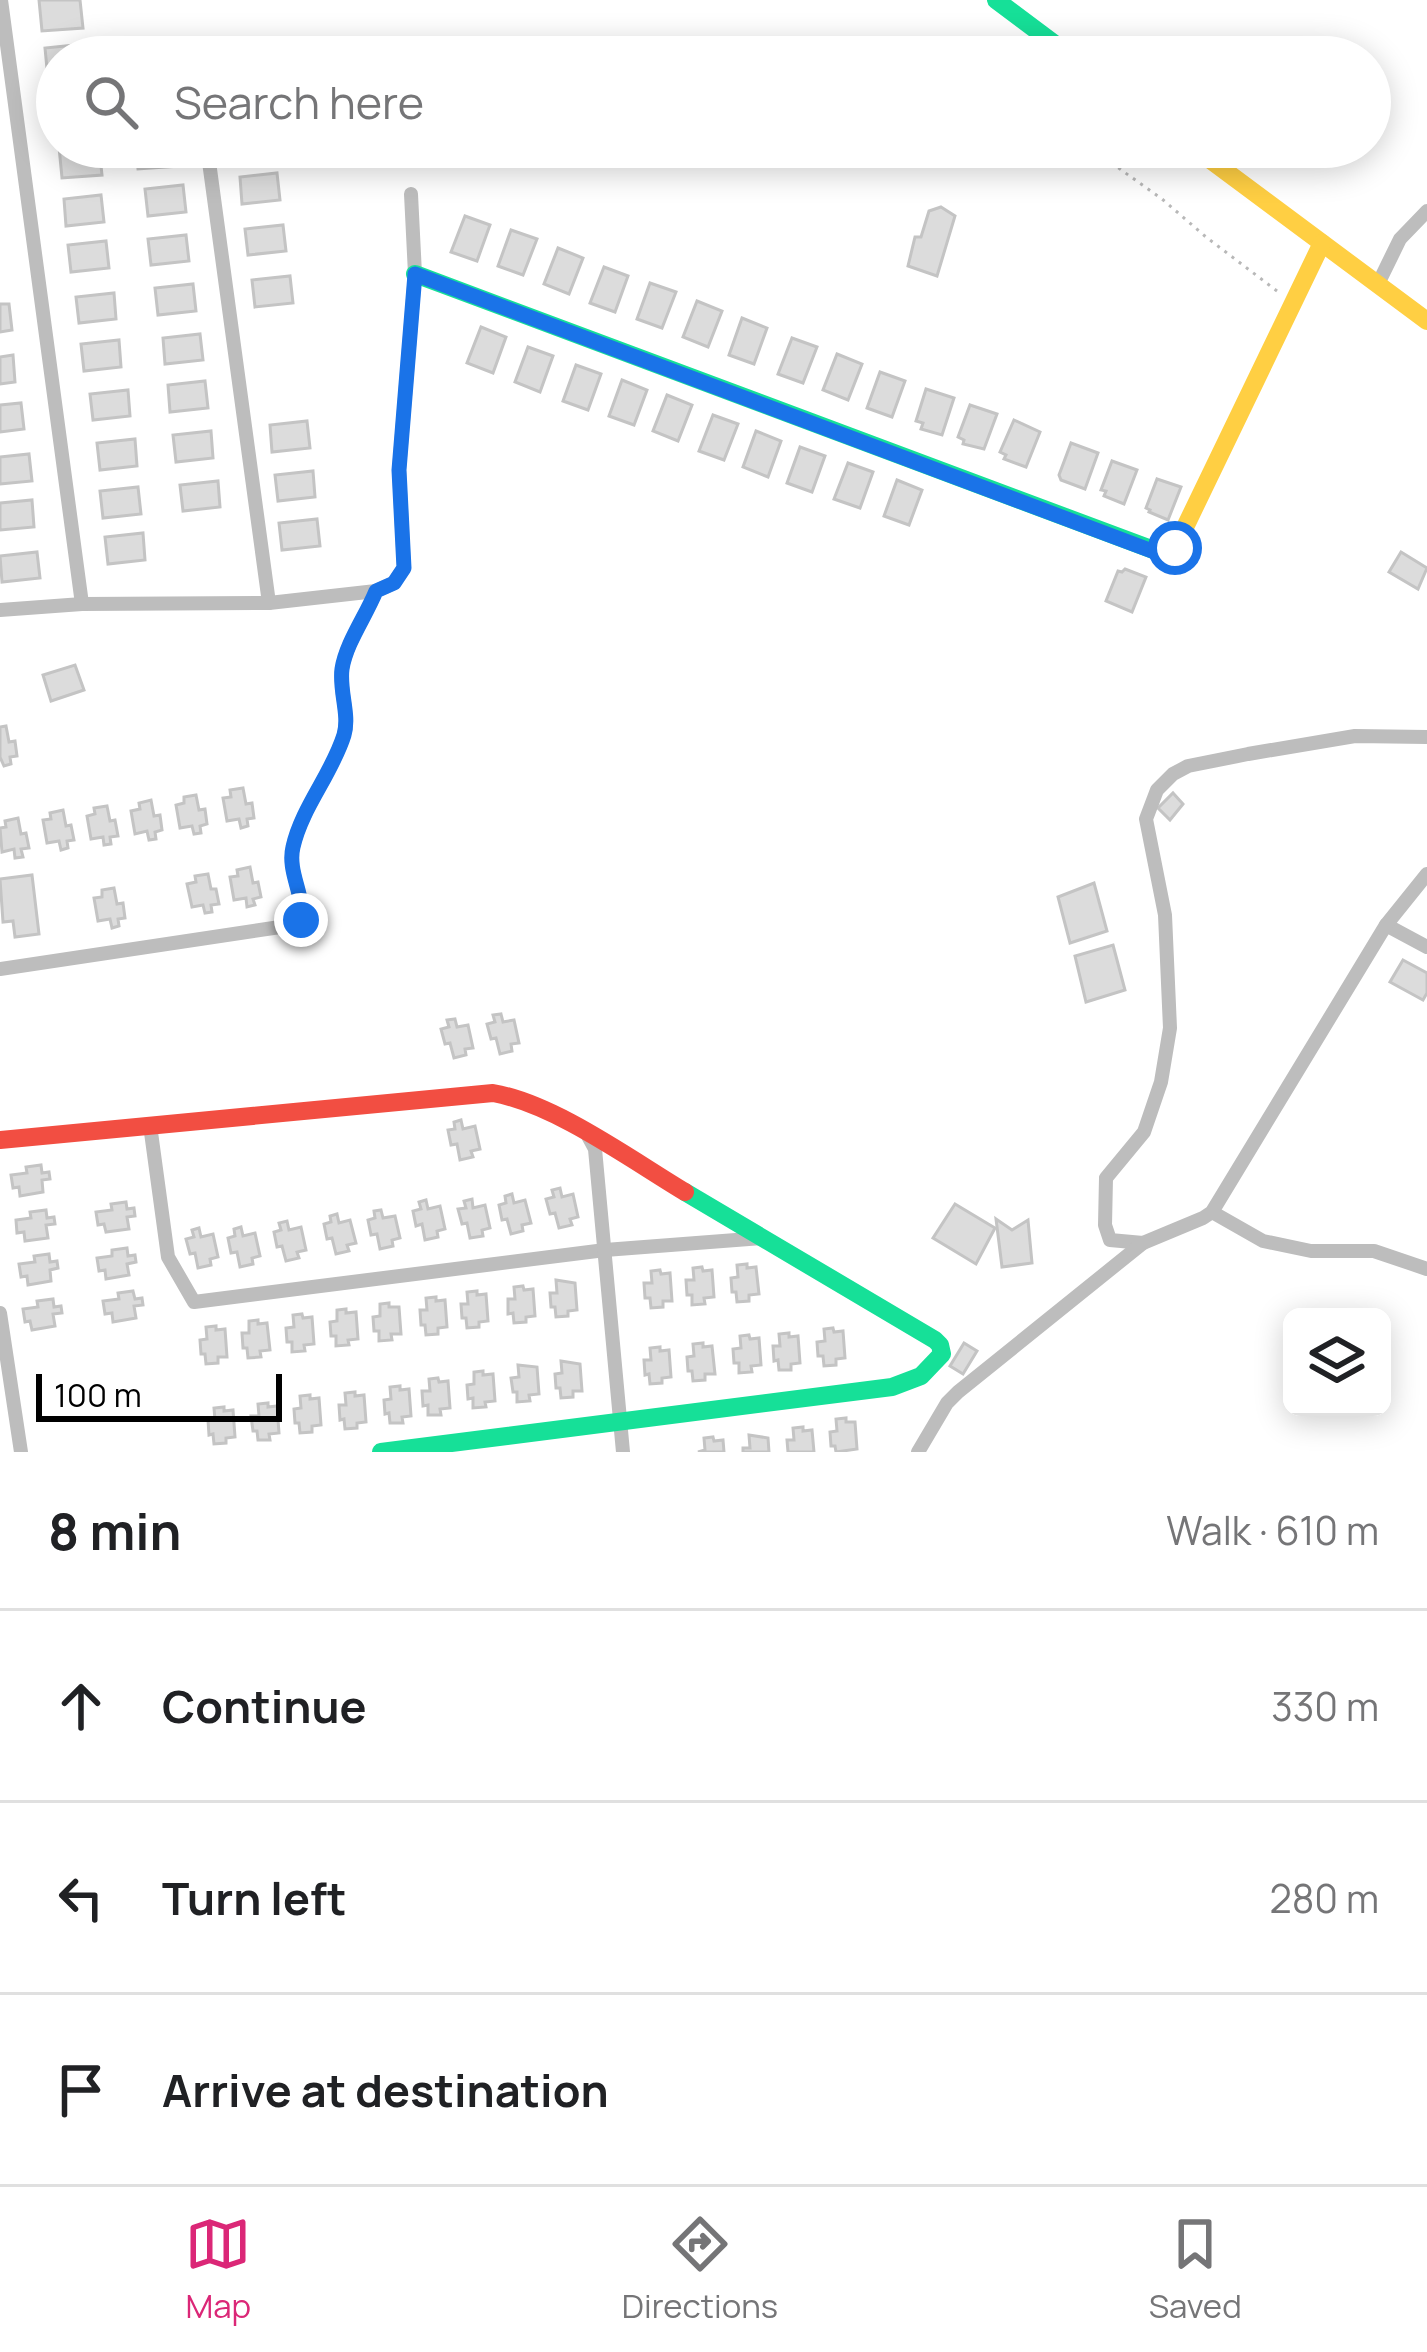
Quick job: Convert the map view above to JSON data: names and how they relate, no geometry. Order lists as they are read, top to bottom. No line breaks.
{"scale_bar":"100 m","page":{"search":"Search here","scale":"100 m","heading":["8 min","Walk · 610 m"],"list":[["Continue","330 m"],["Turn left","280 m"],"Arrive at destination"],"nav":["Map","Directions","Saved"]}}
